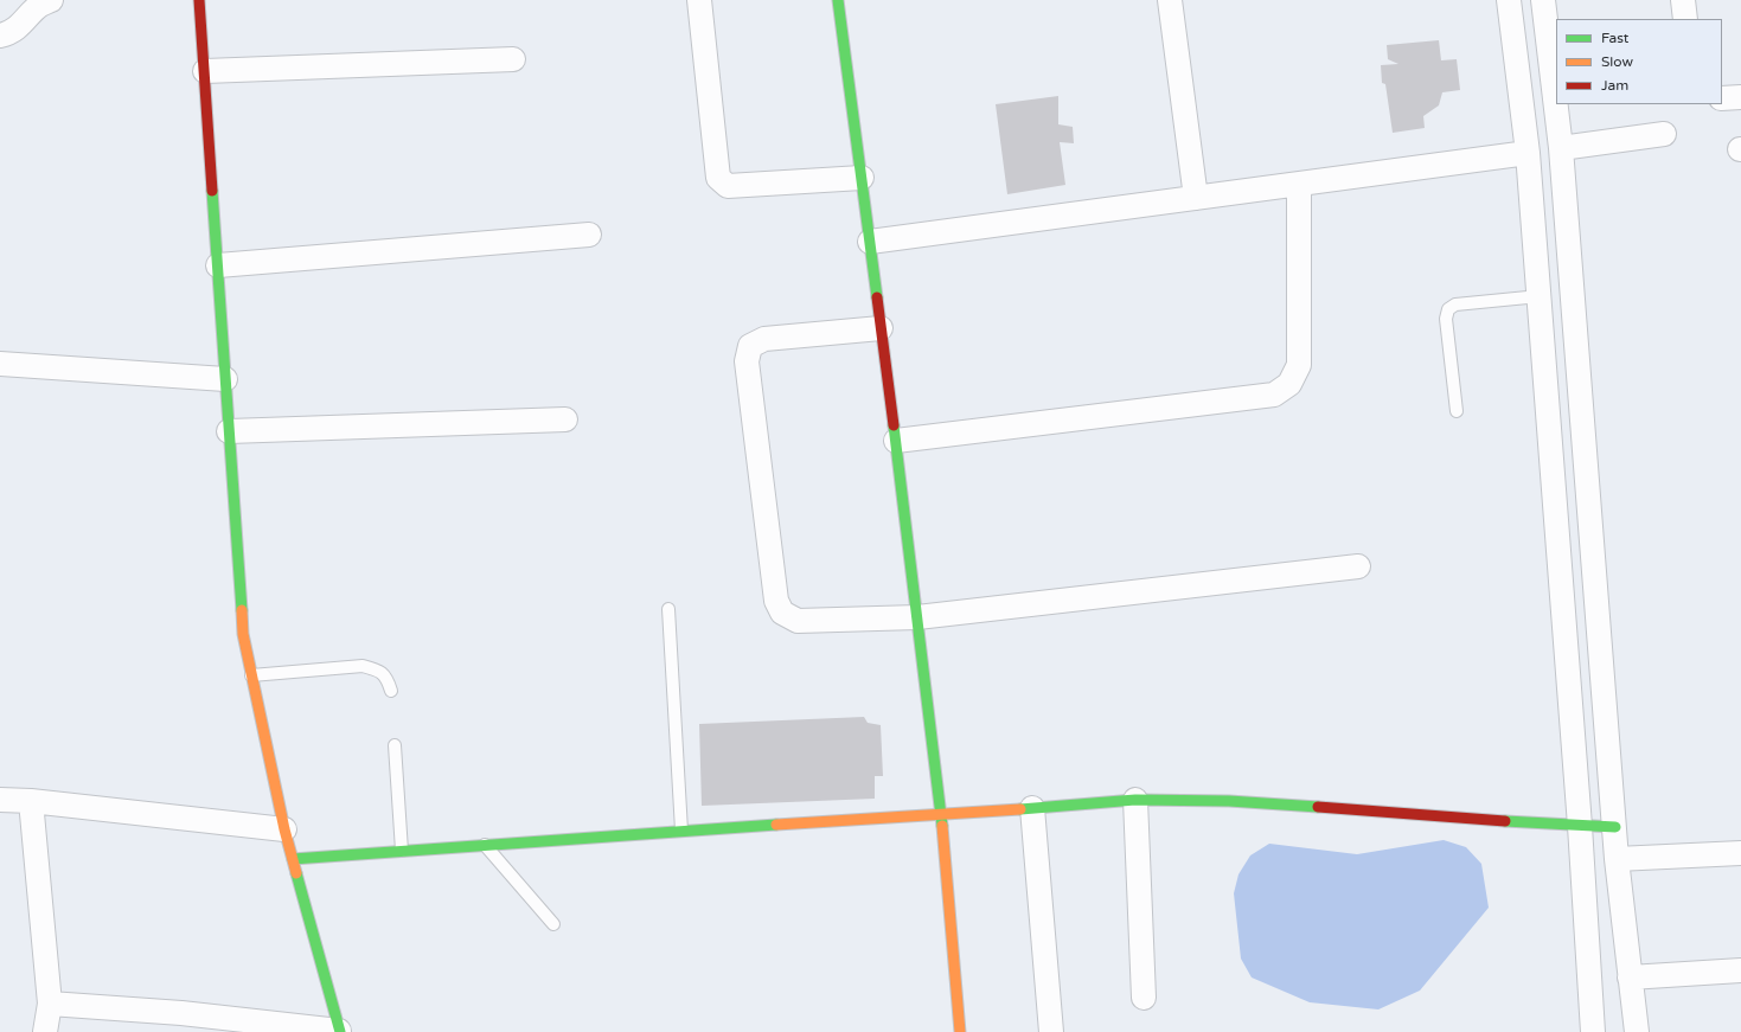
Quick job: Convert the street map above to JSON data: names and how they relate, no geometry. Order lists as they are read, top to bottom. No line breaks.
{"legend":["Fast","Slow","Jam"]}
